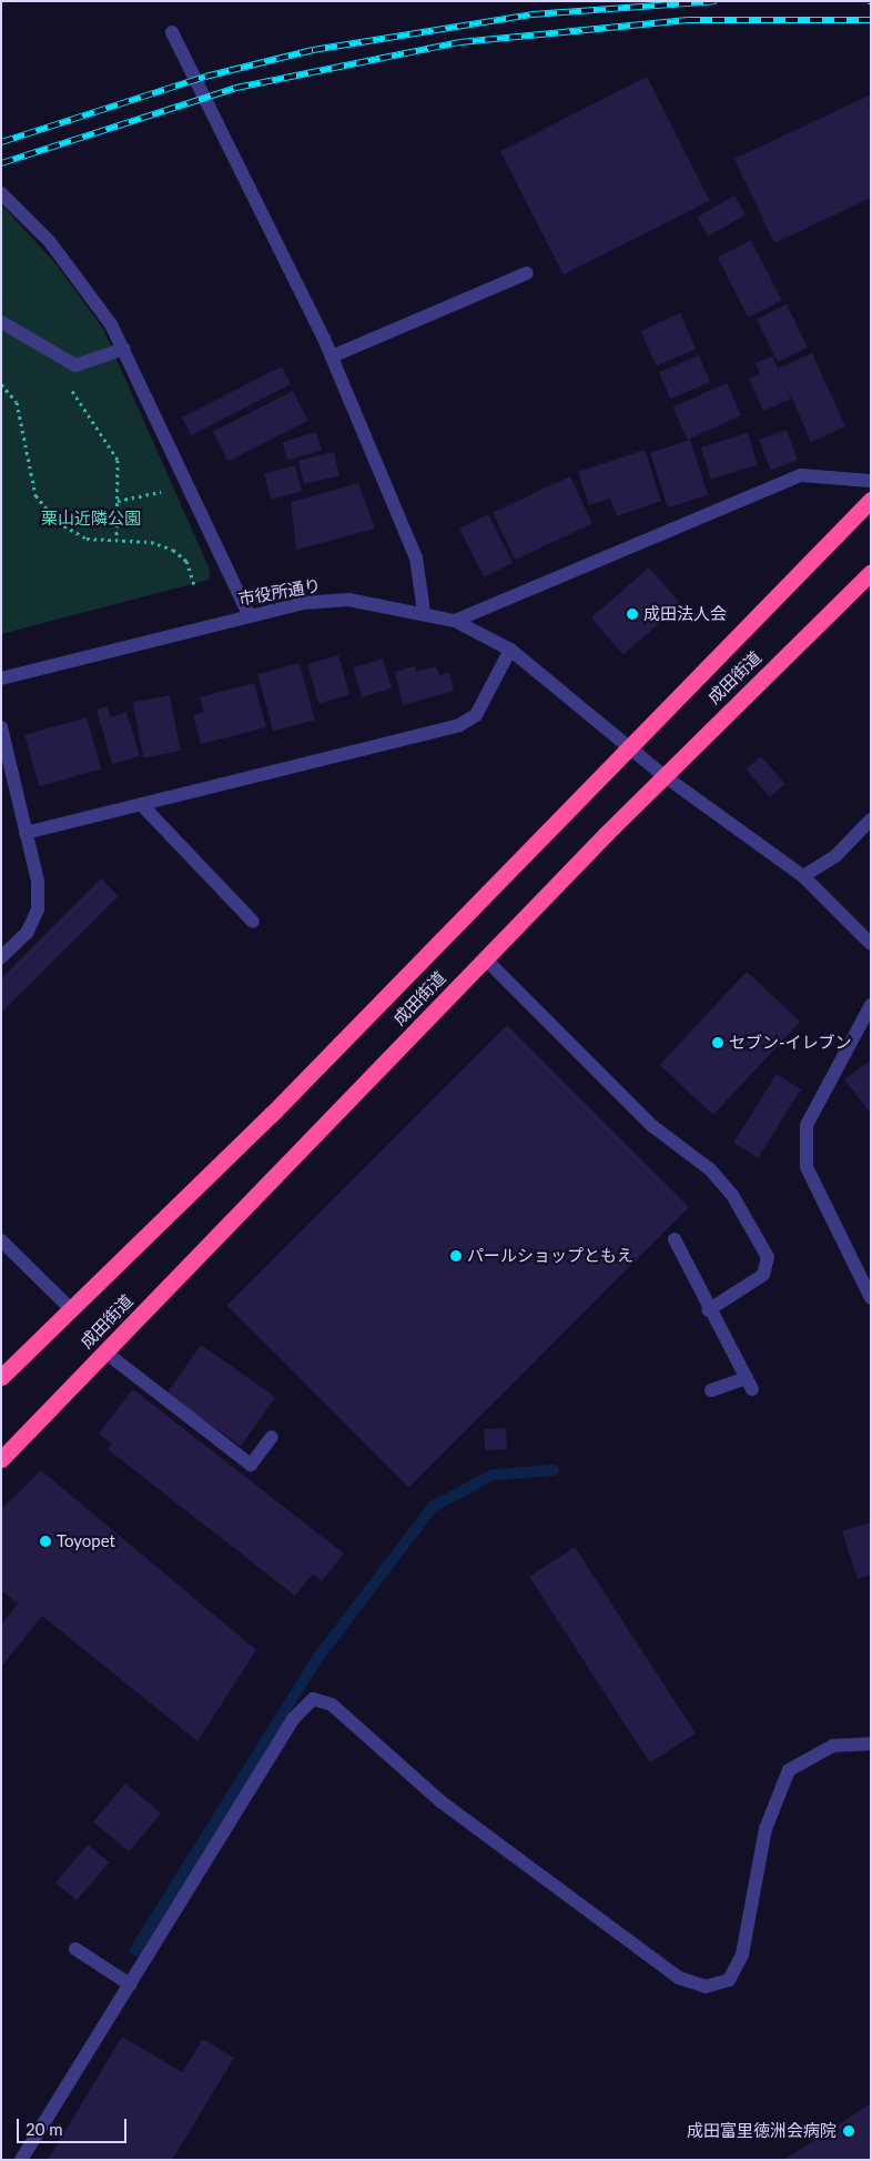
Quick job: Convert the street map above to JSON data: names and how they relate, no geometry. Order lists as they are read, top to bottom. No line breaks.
{"streets":{"highway":["成田街道"],"street":["市役所通り"]},"crossings":[["市役所通り","成田街道"]],"parks":["栗山近隣公園"],"places":["成田法人会","セブン-イレブン","パールショップともえ","Toyopet","成田富里徳洲会病院"],"scale_bar":"20 m"}
